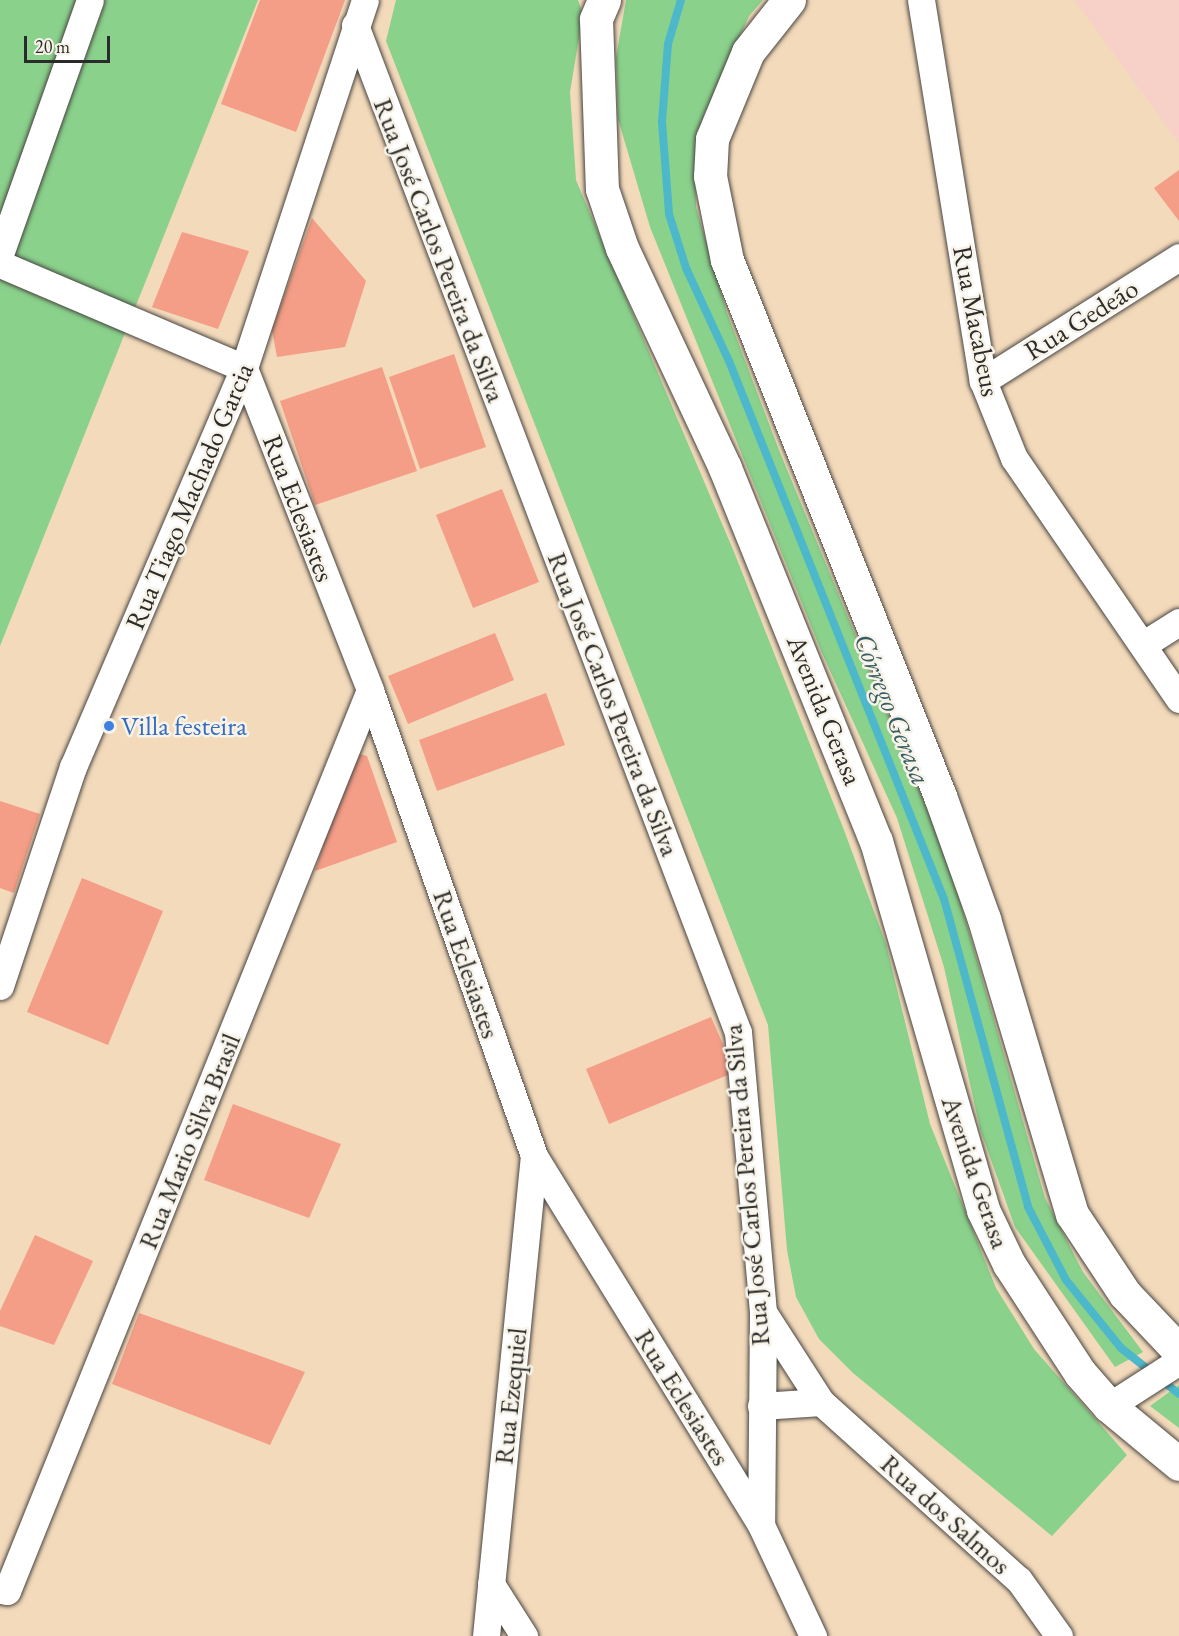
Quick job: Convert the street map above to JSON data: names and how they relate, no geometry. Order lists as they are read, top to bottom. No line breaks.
{"streets":{"main road":["Avenida Gerasa"],"street":["Rua José Carlos Pereira da Silva","Rua Gedeão","Rua Macabeus","Rua Tiago Machado Garcia","Rua Eclesiastes","Rua Mario Silva Brasil","Rua Ezequiel","Rua dos Salmos"]},"crossings":[["Rua José Carlos Pereira da Silva","Rua Tiago Machado Garcia"],["Rua José Carlos Pereira da Silva","Rua Eclesiastes"],["Rua José Carlos Pereira da Silva","Rua dos Salmos"],["Rua Gedeão","Rua Macabeus"],["Rua Tiago Machado Garcia","Rua Eclesiastes"],["Rua Eclesiastes","Rua Mario Silva Brasil"],["Rua Eclesiastes","Rua Ezequiel"]],"water":["Córrego Gerasa"],"places":["Villa festeira"],"scale_bar":"20 m"}
